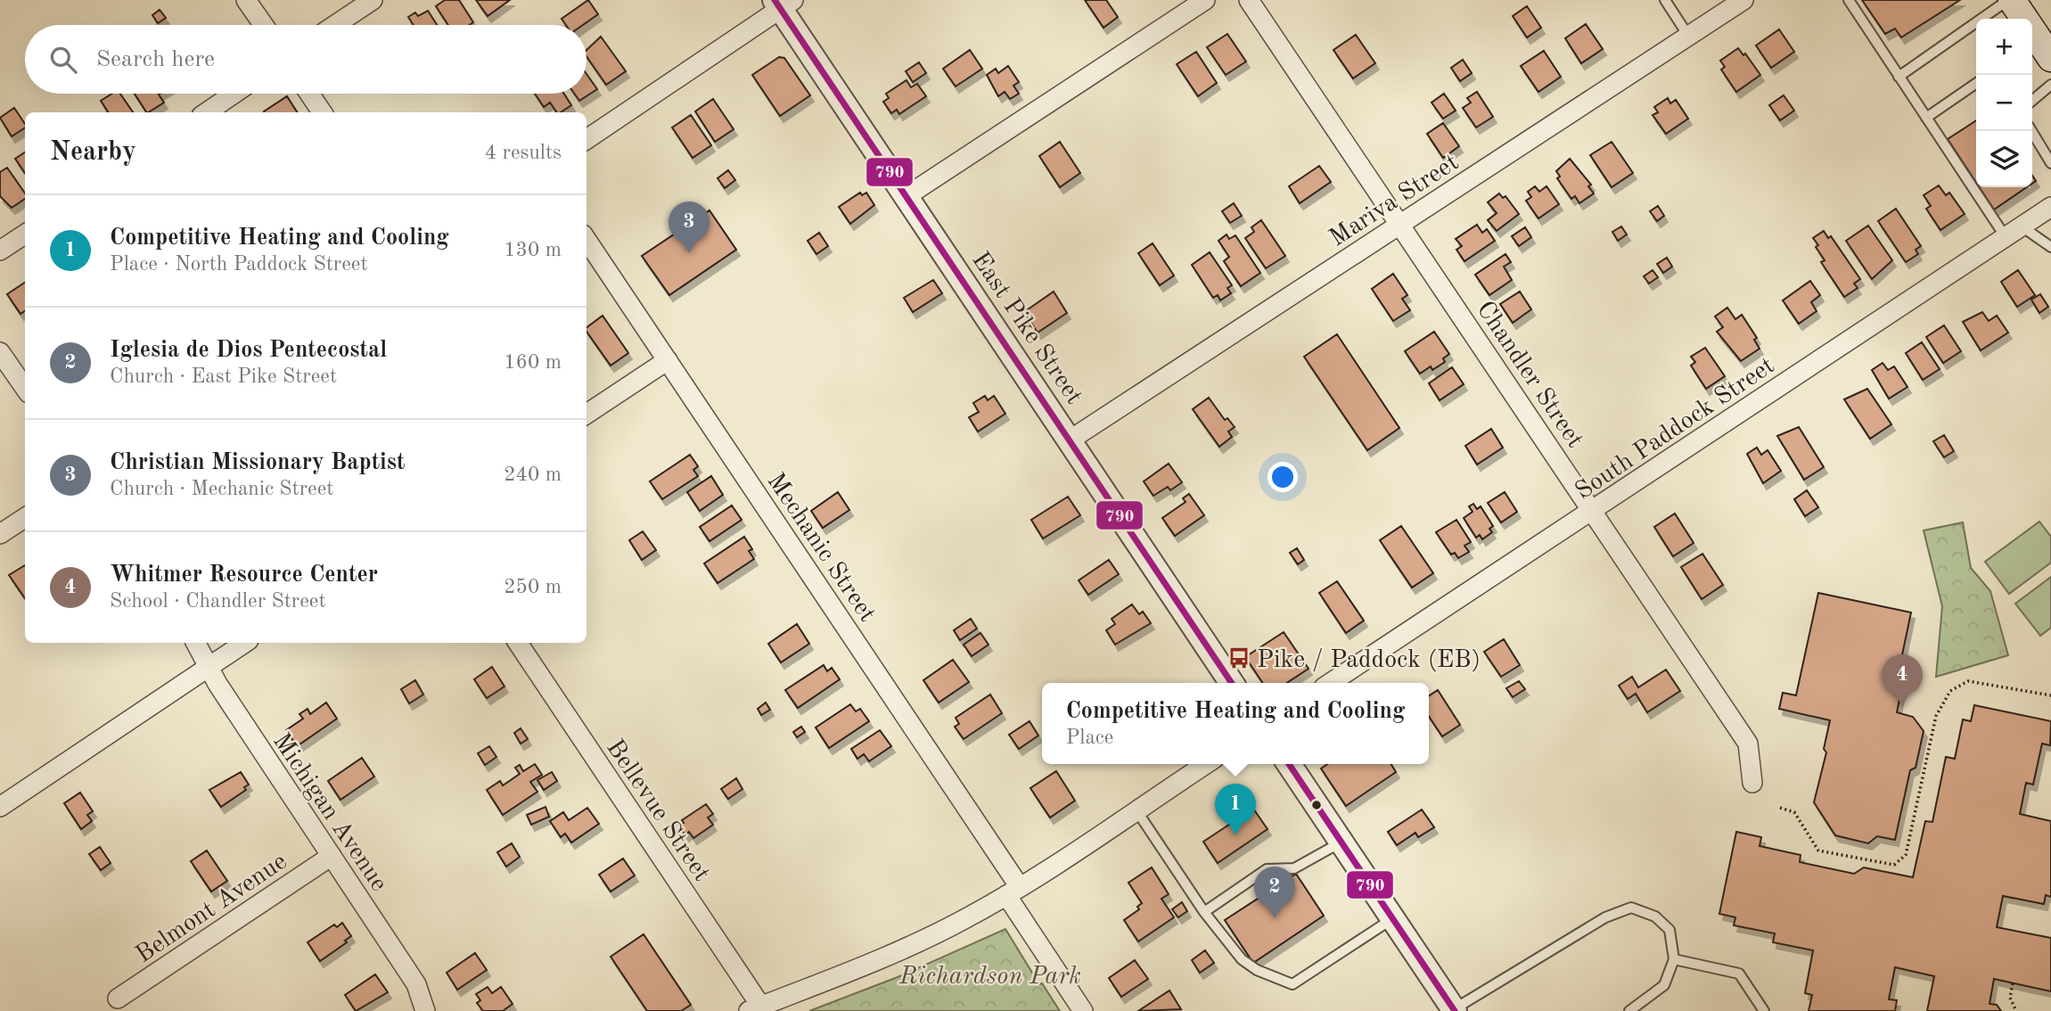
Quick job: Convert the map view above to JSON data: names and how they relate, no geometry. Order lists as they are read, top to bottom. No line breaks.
{"streets":{"street":["Mariva Street","East Pike Street","Chandler Street","South Paddock Street","Mechanic Street","Bellevue Street","Michigan Avenue","Belmont Avenue"]},"crossings":[["Mariva Street","East Pike Street"],["Mariva Street","Chandler Street"],["Chandler Street","South Paddock Street"],["Michigan Avenue","Belmont Avenue"]],"parks":["Richardson Park"],"places":{"bus stop":["Pike / Paddock (EB)"]},"lines":["transit line 790"],"page":{"map_buttons":["+","−"],"search":"Search here","heading":["Nearby","4 results"],"list":[{"mark":"1","name":"Competitive Heating and Cooling","note":"Place · North Paddock Street","value":"130 m"},{"mark":"2","name":"Iglesia de Dios Pentecostal","note":"Church · East Pike Street","value":"160 m"},{"mark":"3","name":"Christian Missionary Baptist","note":"Church · Mechanic Street","value":"240 m"},{"mark":"4","name":"Whitmer Resource Center","note":"School · Chandler Street","value":"250 m"}],"pins":["3","4","1","2"],"popup":["Competitive Heating and Cooling","Place"]}}
